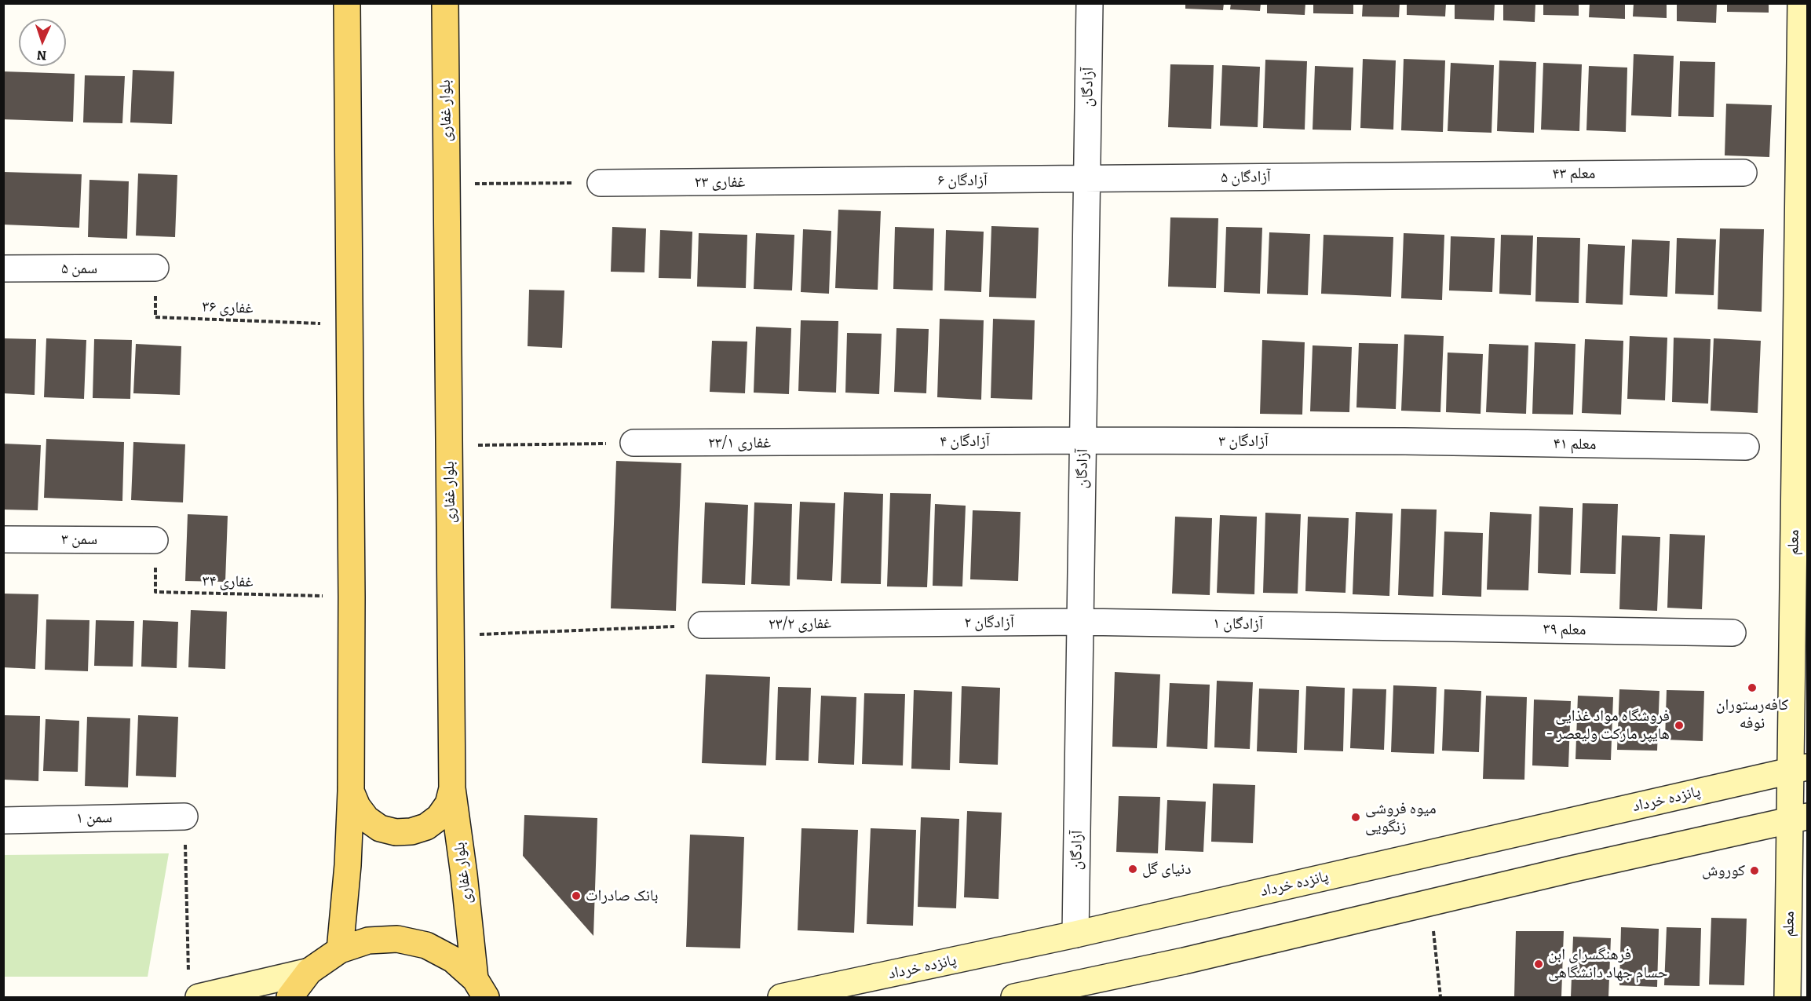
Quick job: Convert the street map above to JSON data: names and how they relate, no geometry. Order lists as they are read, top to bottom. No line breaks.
{"streets":{"main road":["بلوار غفاری","معلم","پانزده خرداد"],"street":["آزادگان","معلم ۴۳","آزادگان ۵","آزادگان ۶","غفاری ۲۳","سمن ۵","آزادگان ۴","آزادگان ۳","غفاری ۲۳/۱","معلم ۴۱","سمن ۳","آزادگان ۲","غفاری ۲۳/۲","آزادگان ۱","معلم ۳۹","سمن ۱"],"path":["غفاری ۳۶","غفاری ۳۴"]},"crossings":[["آزادگان","آزادگان ۵"],["آزادگان","آزادگان ۶"],["آزادگان","آزادگان ۴"],["آزادگان","آزادگان ۳"],["آزادگان","آزادگان ۲"],["آزادگان","آزادگان ۱"],["آزادگان","پانزده خرداد"],["معلم ۴۳","آزادگان ۵"],["آزادگان ۵","آزادگان ۶"],["آزادگان ۶","غفاری ۲۳"],["سمن ۵","غفاری ۳۶"],["آزادگان ۴","آزادگان ۳"],["آزادگان ۴","غفاری ۲۳/۱"],["آزادگان ۳","معلم ۴۱"],["سمن ۳","غفاری ۳۴"],["معلم","پانزده خرداد"],["آزادگان ۲","غفاری ۲۳/۲"],["آزادگان ۲","آزادگان ۱"],["آزادگان ۱","معلم ۳۹"]],"places":["کافه‌رستوران نوفه","فروشگاه مواد غذایی - هایپر مارکت ولیعصر","میوه فروشی زنگویی","دنیای گل","کوروش","بانک صادرات","فرهنگسرای ابن حسام جهاد دانشگاهی"],"north":"bottom"}
